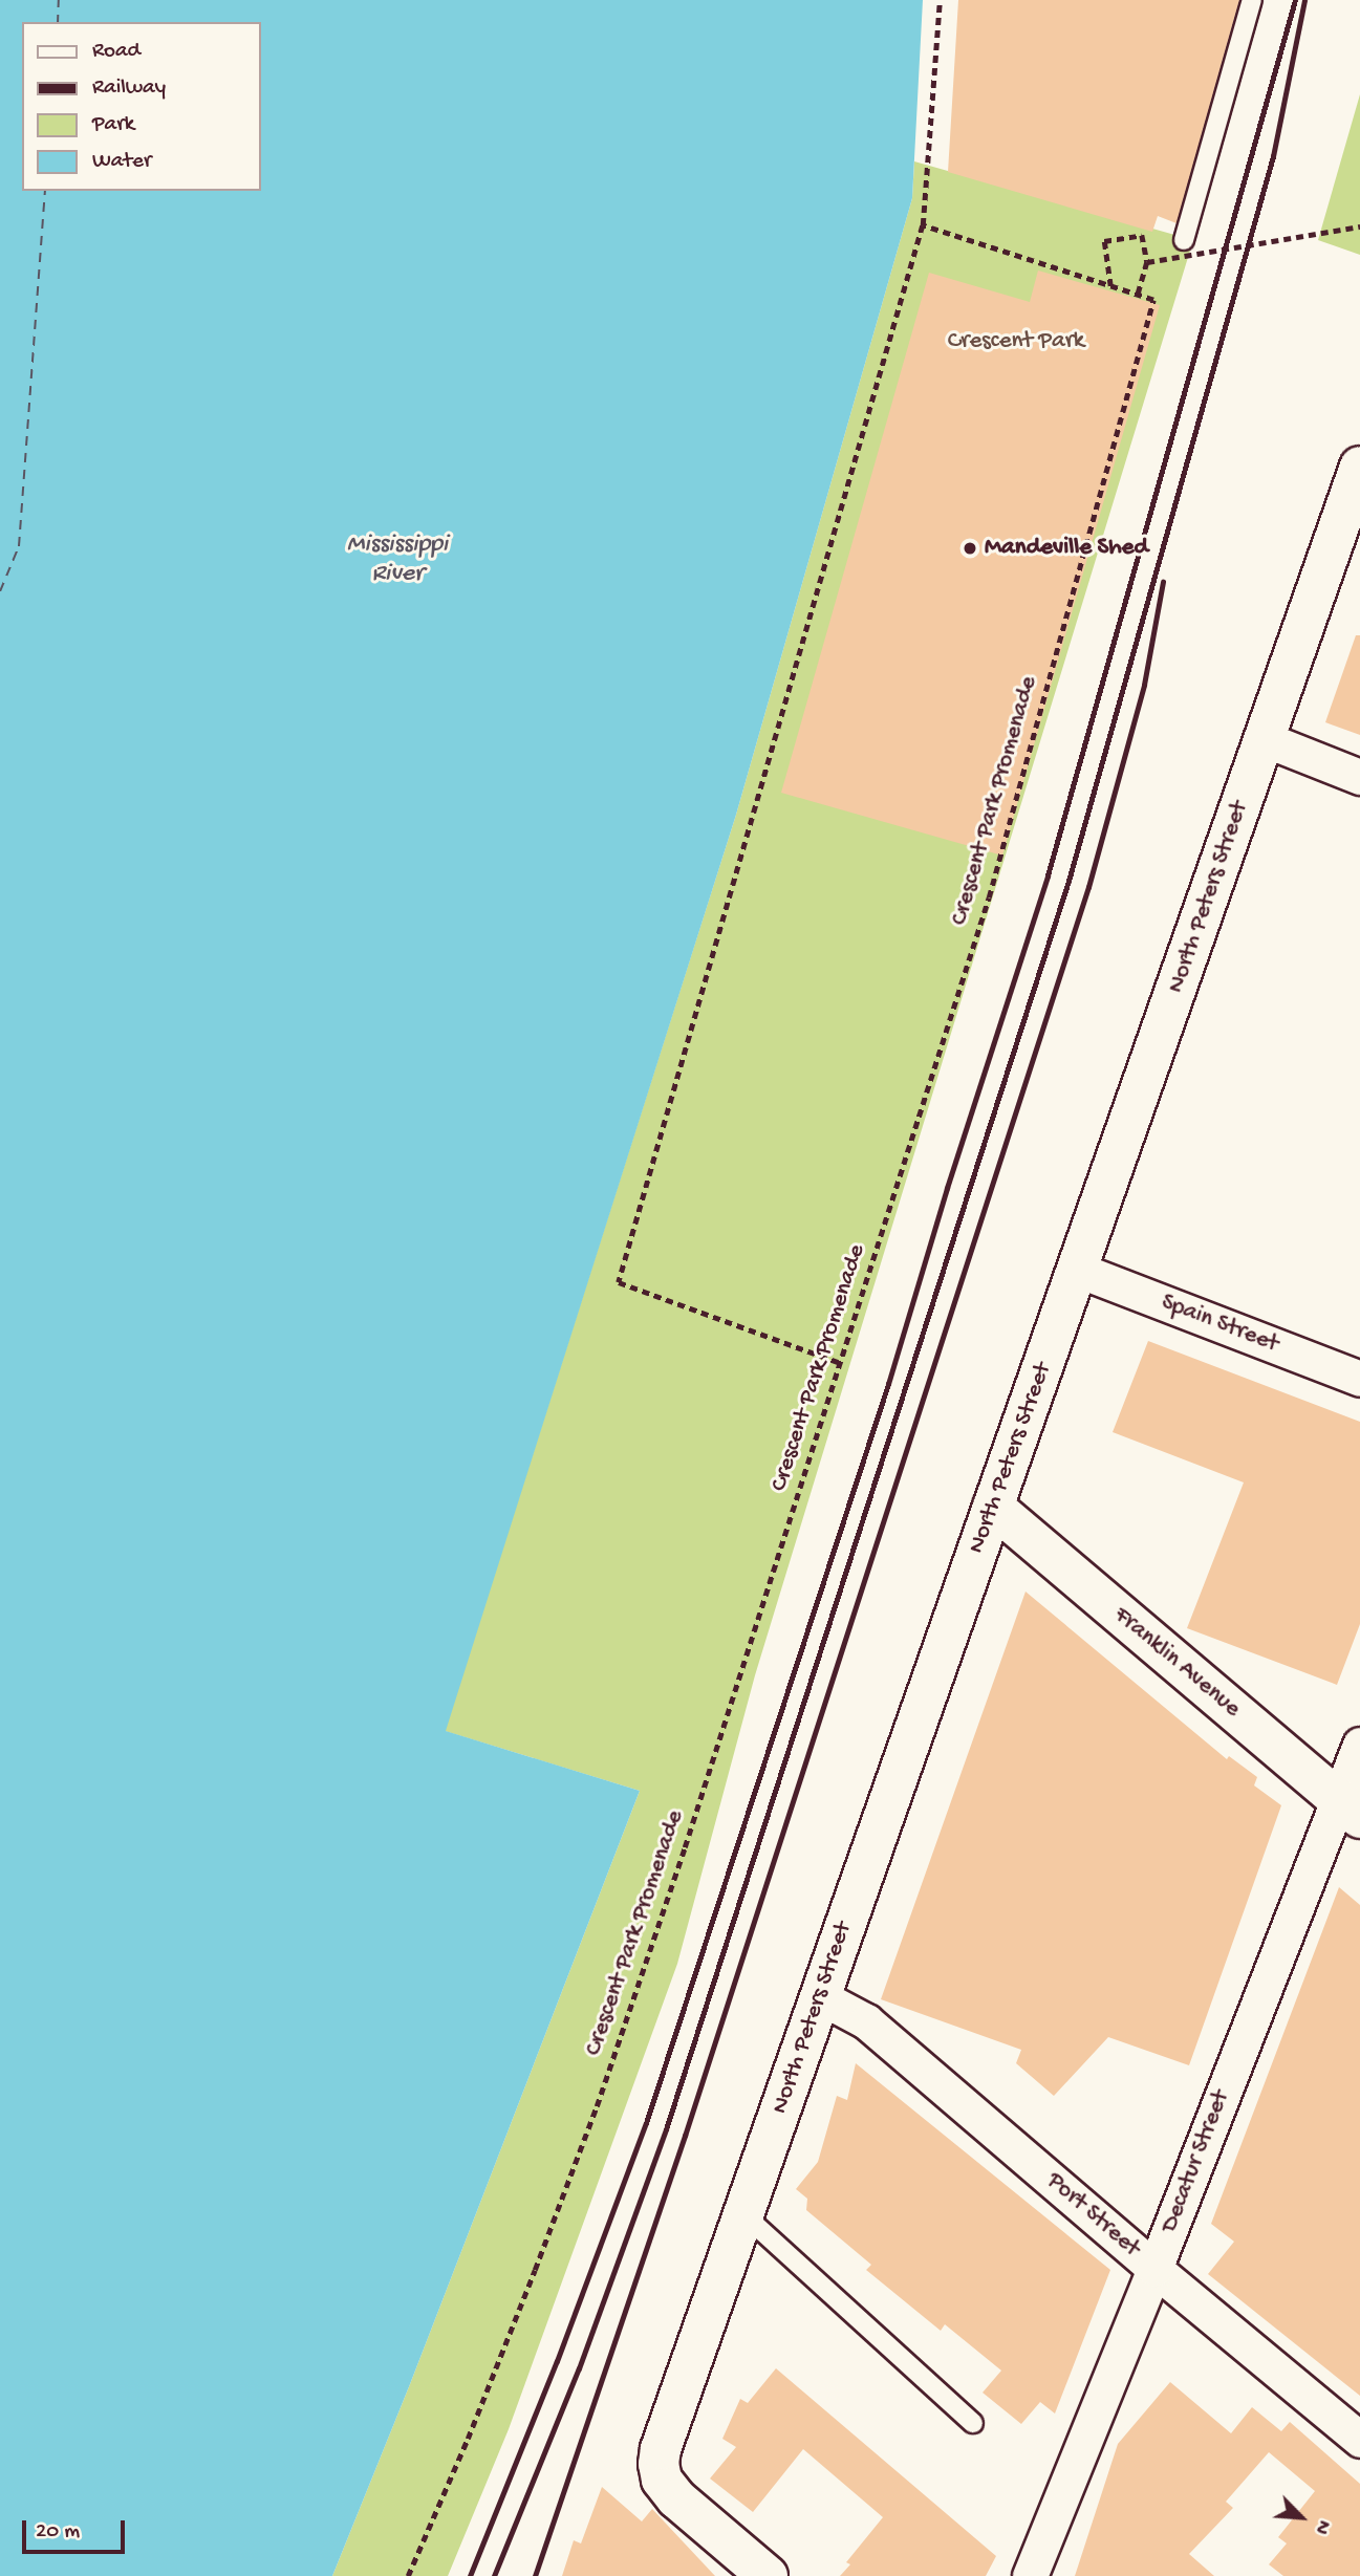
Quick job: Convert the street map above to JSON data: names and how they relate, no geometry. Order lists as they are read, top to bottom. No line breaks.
{"streets":{"street":["North Peters Street","Spain Street","Franklin Avenue","Decatur Street","Port Street"],"path":["Crescent Park Promenade"]},"crossings":[["North Peters Street","Spain Street"],["North Peters Street","Franklin Avenue"],["North Peters Street","Port Street"],["Franklin Avenue","Decatur Street"],["Decatur Street","Port Street"]],"water":["Mississippi River"],"parks":["Crescent Park"],"places":["Mandeville Shed"],"legend":["Road","Railway","Park","Water"],"scale_bar":"20 m","north":"bottom right"}
